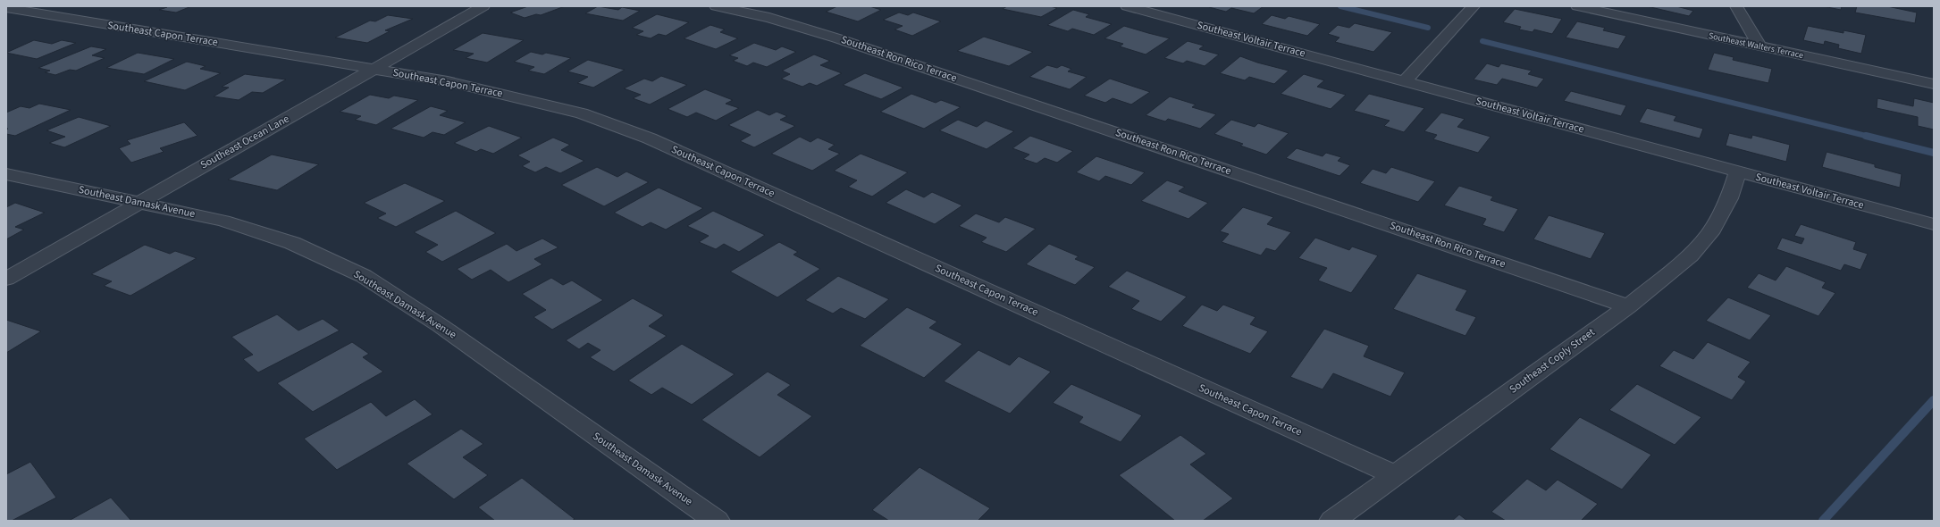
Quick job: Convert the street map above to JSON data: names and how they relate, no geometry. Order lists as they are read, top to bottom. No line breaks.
{"streets":{"street":["Southeast Capon Terrace","Southeast Voltair Terrace","Southeast Walters Terrace","Southeast Ron Rico Terrace","Southeast Ocean Lane","Southeast Damask Avenue","Southeast Coply Street"]},"crossings":[["Southeast Capon Terrace","Southeast Ocean Lane"],["Southeast Capon Terrace","Southeast Coply Street"],["Southeast Voltair Terrace","Southeast Coply Street"],["Southeast Ron Rico Terrace","Southeast Coply Street"],["Southeast Ocean Lane","Southeast Damask Avenue"]]}
